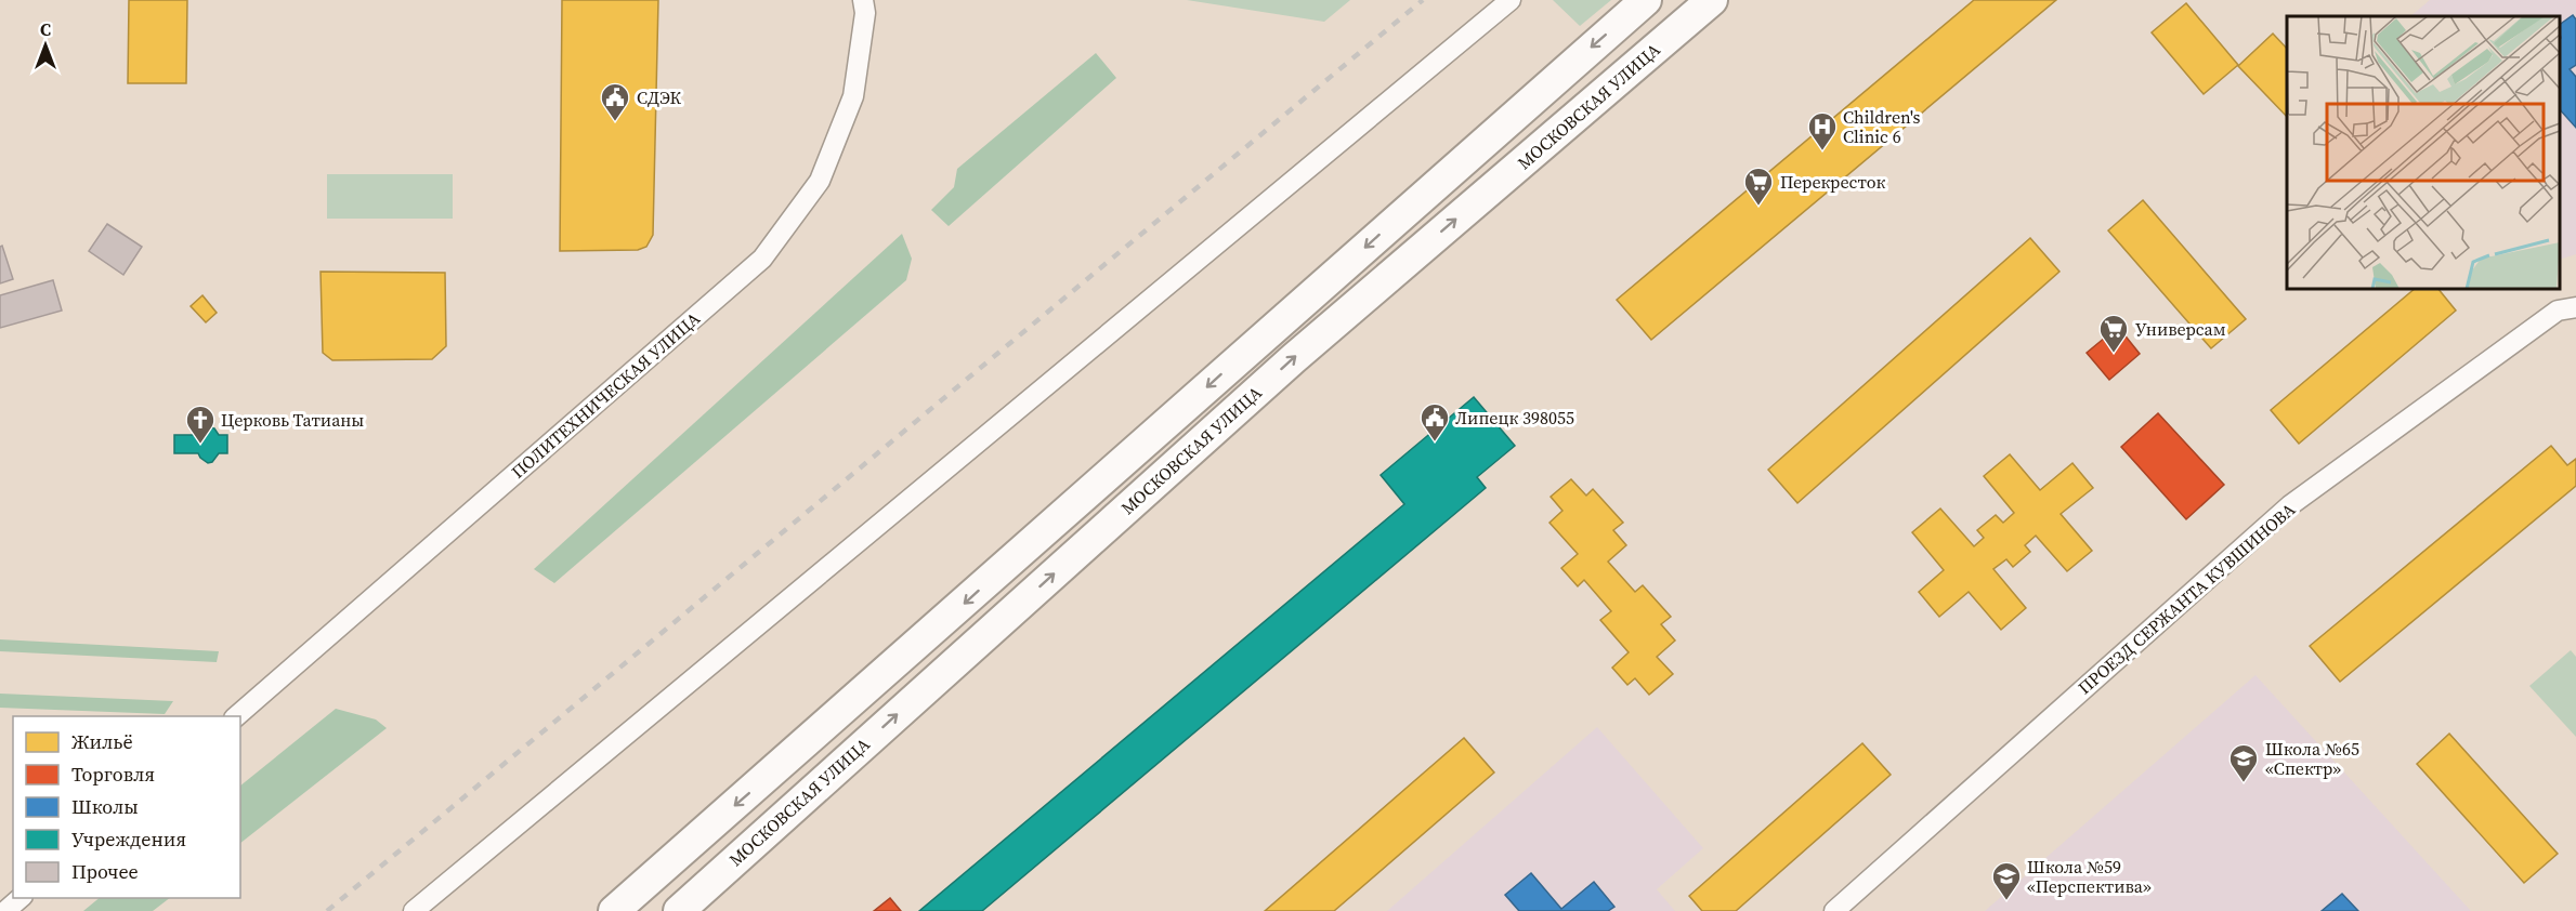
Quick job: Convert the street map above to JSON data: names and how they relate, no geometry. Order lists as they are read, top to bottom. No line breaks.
{"streets":{"main road":["МОСКОВСКАЯ УЛИЦА"],"street":["ПОЛИТЕХНИЧЕСКАЯ УЛИЦА","ПРОЕЗД СЕРЖАНТА КУВШИНОВА"]},"places":{"public building":["СДЭК","Липецк 398055"],"hospital":["Children's Clinic 6"],"supermarket":["Перекресток","Универсам"],"church":["Церковь Татианы"],"school or university":["Школа №65 «Спектр»","Школа №59 «Перспектива»"]},"legend":["Жильё","Торговля","Школы","Учреждения","Прочее"],"north":"top"}
